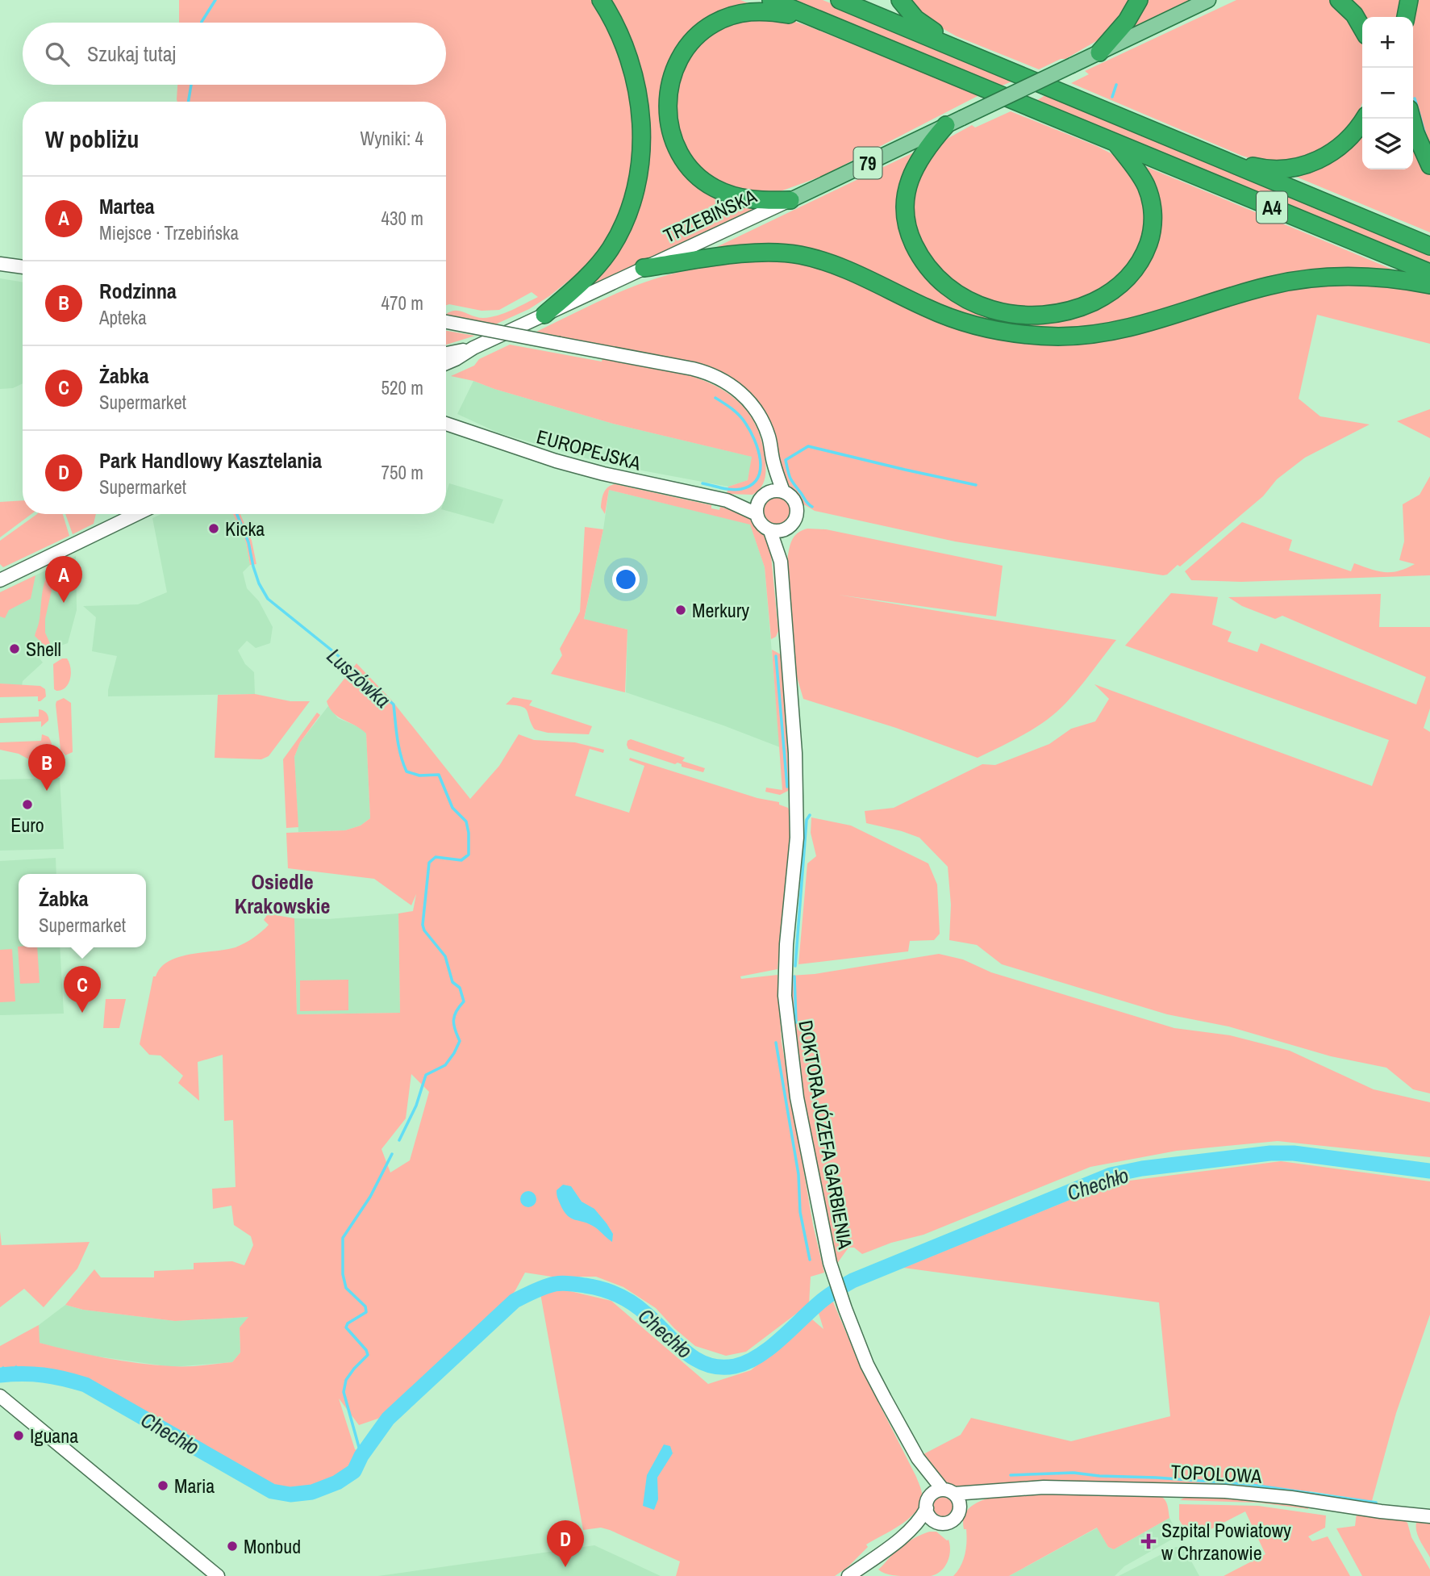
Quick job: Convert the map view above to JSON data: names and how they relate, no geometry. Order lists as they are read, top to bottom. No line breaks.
{"streets":{"highway":["A4"],"main road":["79","TRZEBIŃSKA","EUROPEJSKA","DOKTORA JÓZEFA GARBIENIA","TOPOLOWA"]},"crossings":[["79","TRZEBIŃSKA"],["EUROPEJSKA","DOKTORA JÓZEFA GARBIENIA"],["DOKTORA JÓZEFA GARBIENIA","TOPOLOWA"]],"districts":["Osiedle Krakowskie"],"water":["Luszówka","Chechło"],"places":{"other":["Kicka","Merkury","Shell","Euro","Iguana","Maria","Monbud"],"health":["Szpital Powiatowy w Chrzanowie"]},"page":{"map_buttons":["+","−"],"search":"Szukaj tutaj","heading":["W pobliżu","Wyniki: 4"],"list":[{"mark":"A","name":"Martea","note":"Miejsce · Trzebińska","value":"430 m"},{"mark":"B","name":"Rodzinna","note":"Apteka","value":"470 m"},{"mark":"C","name":"Żabka","note":"Supermarket","value":"520 m"},{"mark":"D","name":"Park Handlowy Kasztelania","note":"Supermarket","value":"750 m"}],"pins":["A","B","C","D"],"popup":["Żabka","Supermarket"]}}
